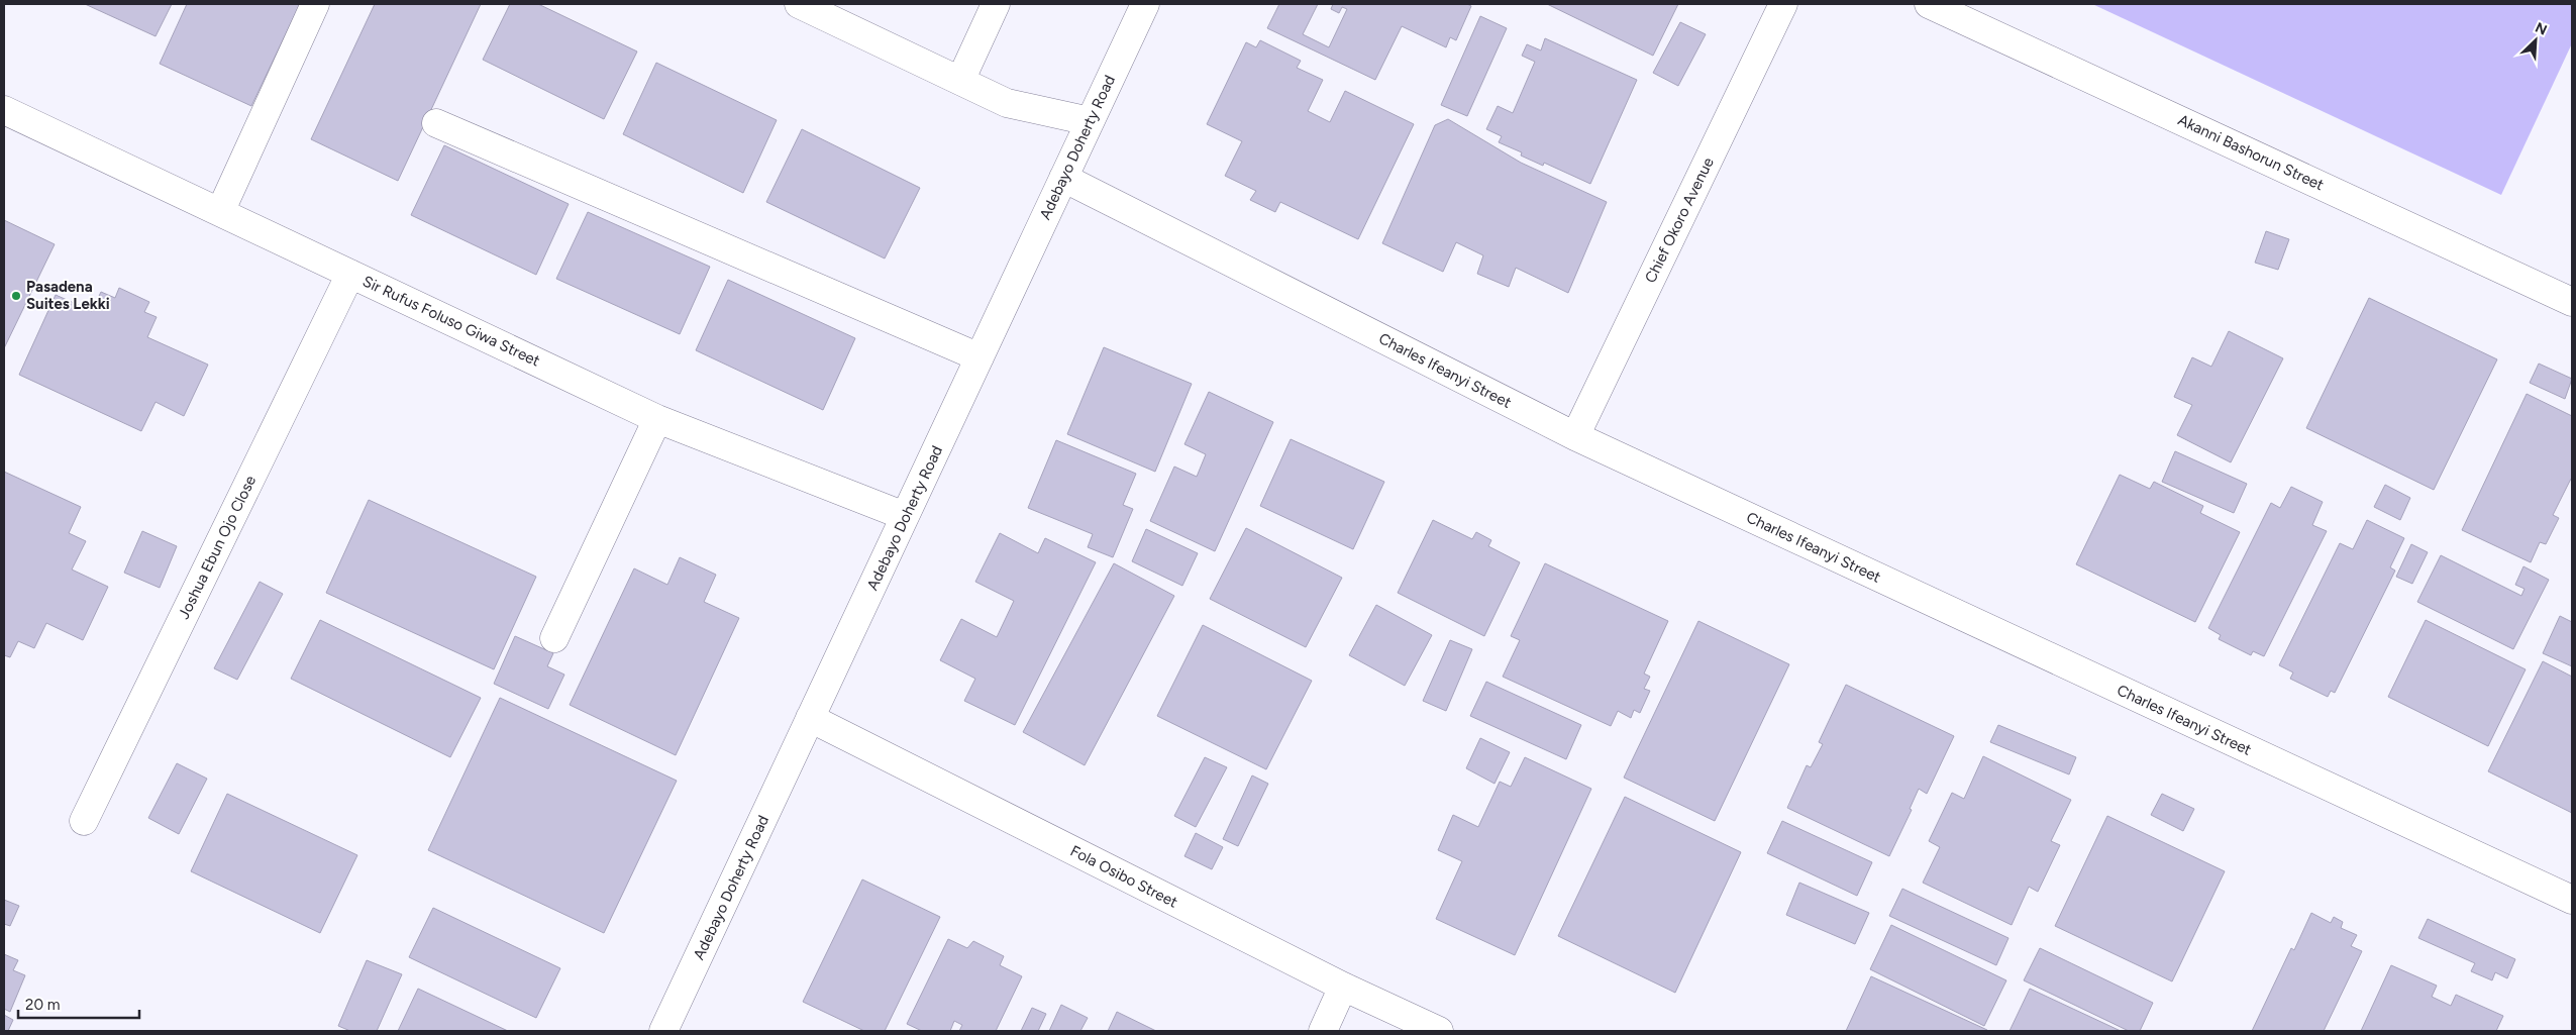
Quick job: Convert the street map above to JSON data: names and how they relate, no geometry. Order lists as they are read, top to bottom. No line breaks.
{"streets":{"street":["Adebayo Doherty Road","Akanni Bashorun Street","Chief Okoro Avenue","Sir Rufus Foluso Giwa Street","Charles Ifeanyi Street","Joshua Ebun Ojo Close","Fola Osibo Street"]},"crossings":[["Adebayo Doherty Road","Sir Rufus Foluso Giwa Street"],["Adebayo Doherty Road","Charles Ifeanyi Street"],["Adebayo Doherty Road","Fola Osibo Street"],["Chief Okoro Avenue","Charles Ifeanyi Street"],["Sir Rufus Foluso Giwa Street","Joshua Ebun Ojo Close"]],"places":["Pasadena Suites Lekki"],"scale_bar":"20 m","north":"top right"}
